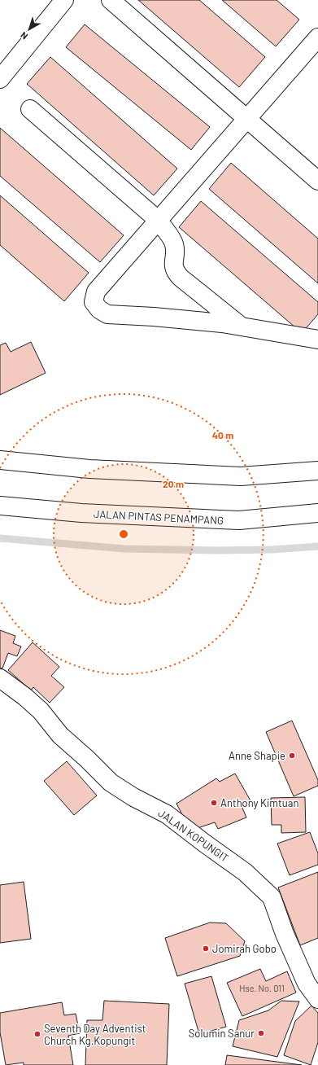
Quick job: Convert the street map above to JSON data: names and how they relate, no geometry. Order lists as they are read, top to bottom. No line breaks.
{"streets":{"street":["JALAN PINTAS PENAMPANG","JALAN KOPUNGIT"]},"places":["Anne Shapie","Anthony Kimtuan","Jomirah Gobo","Solumin Sanur","Seventh Day Adventist Church Kg.Kopungit"],"house_numbers":["Hse. No. 011"],"north":"bottom left","rings":["40 m","20 m"]}
